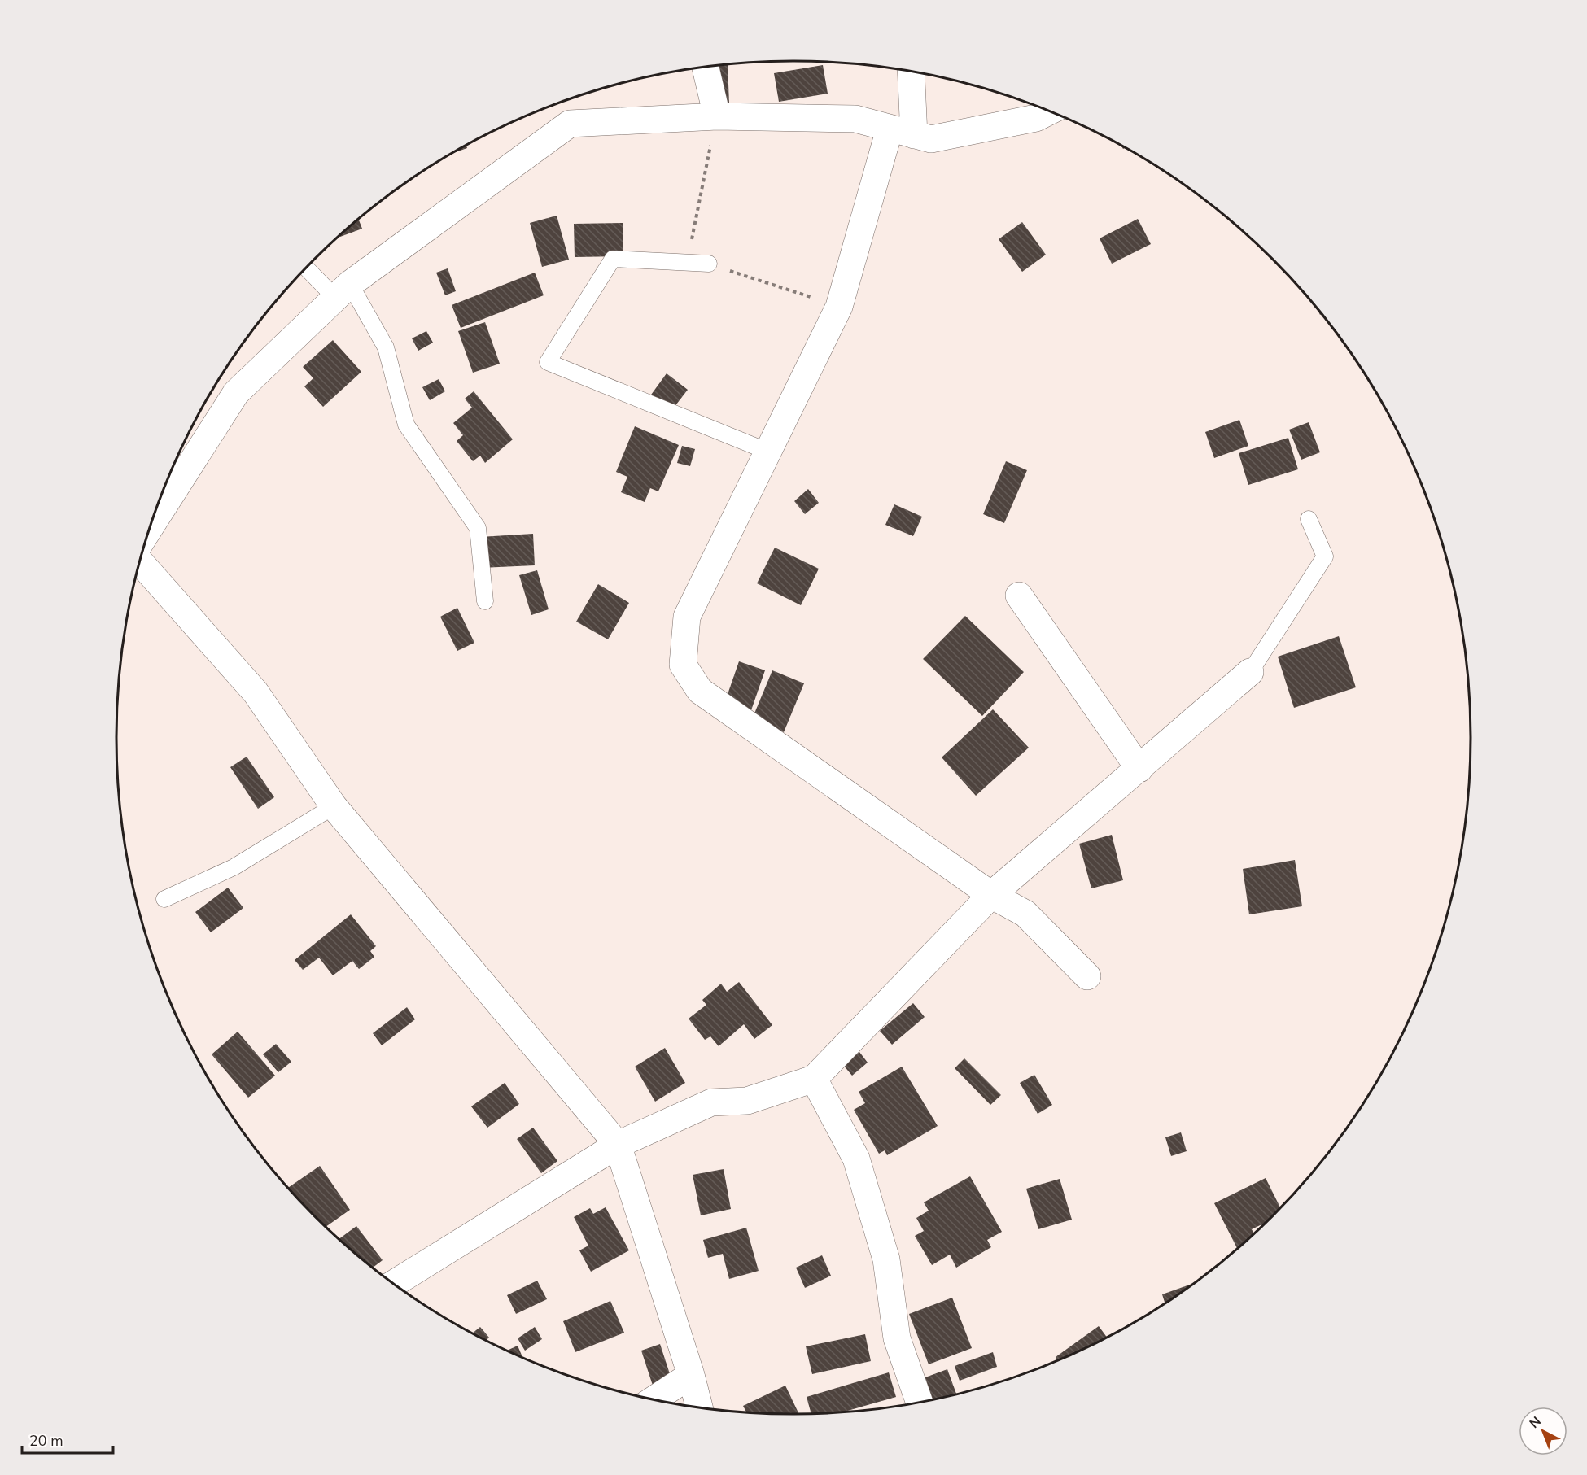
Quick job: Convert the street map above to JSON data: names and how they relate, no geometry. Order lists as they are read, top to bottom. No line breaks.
{"scale_bar":"20 m","north":"top left"}
